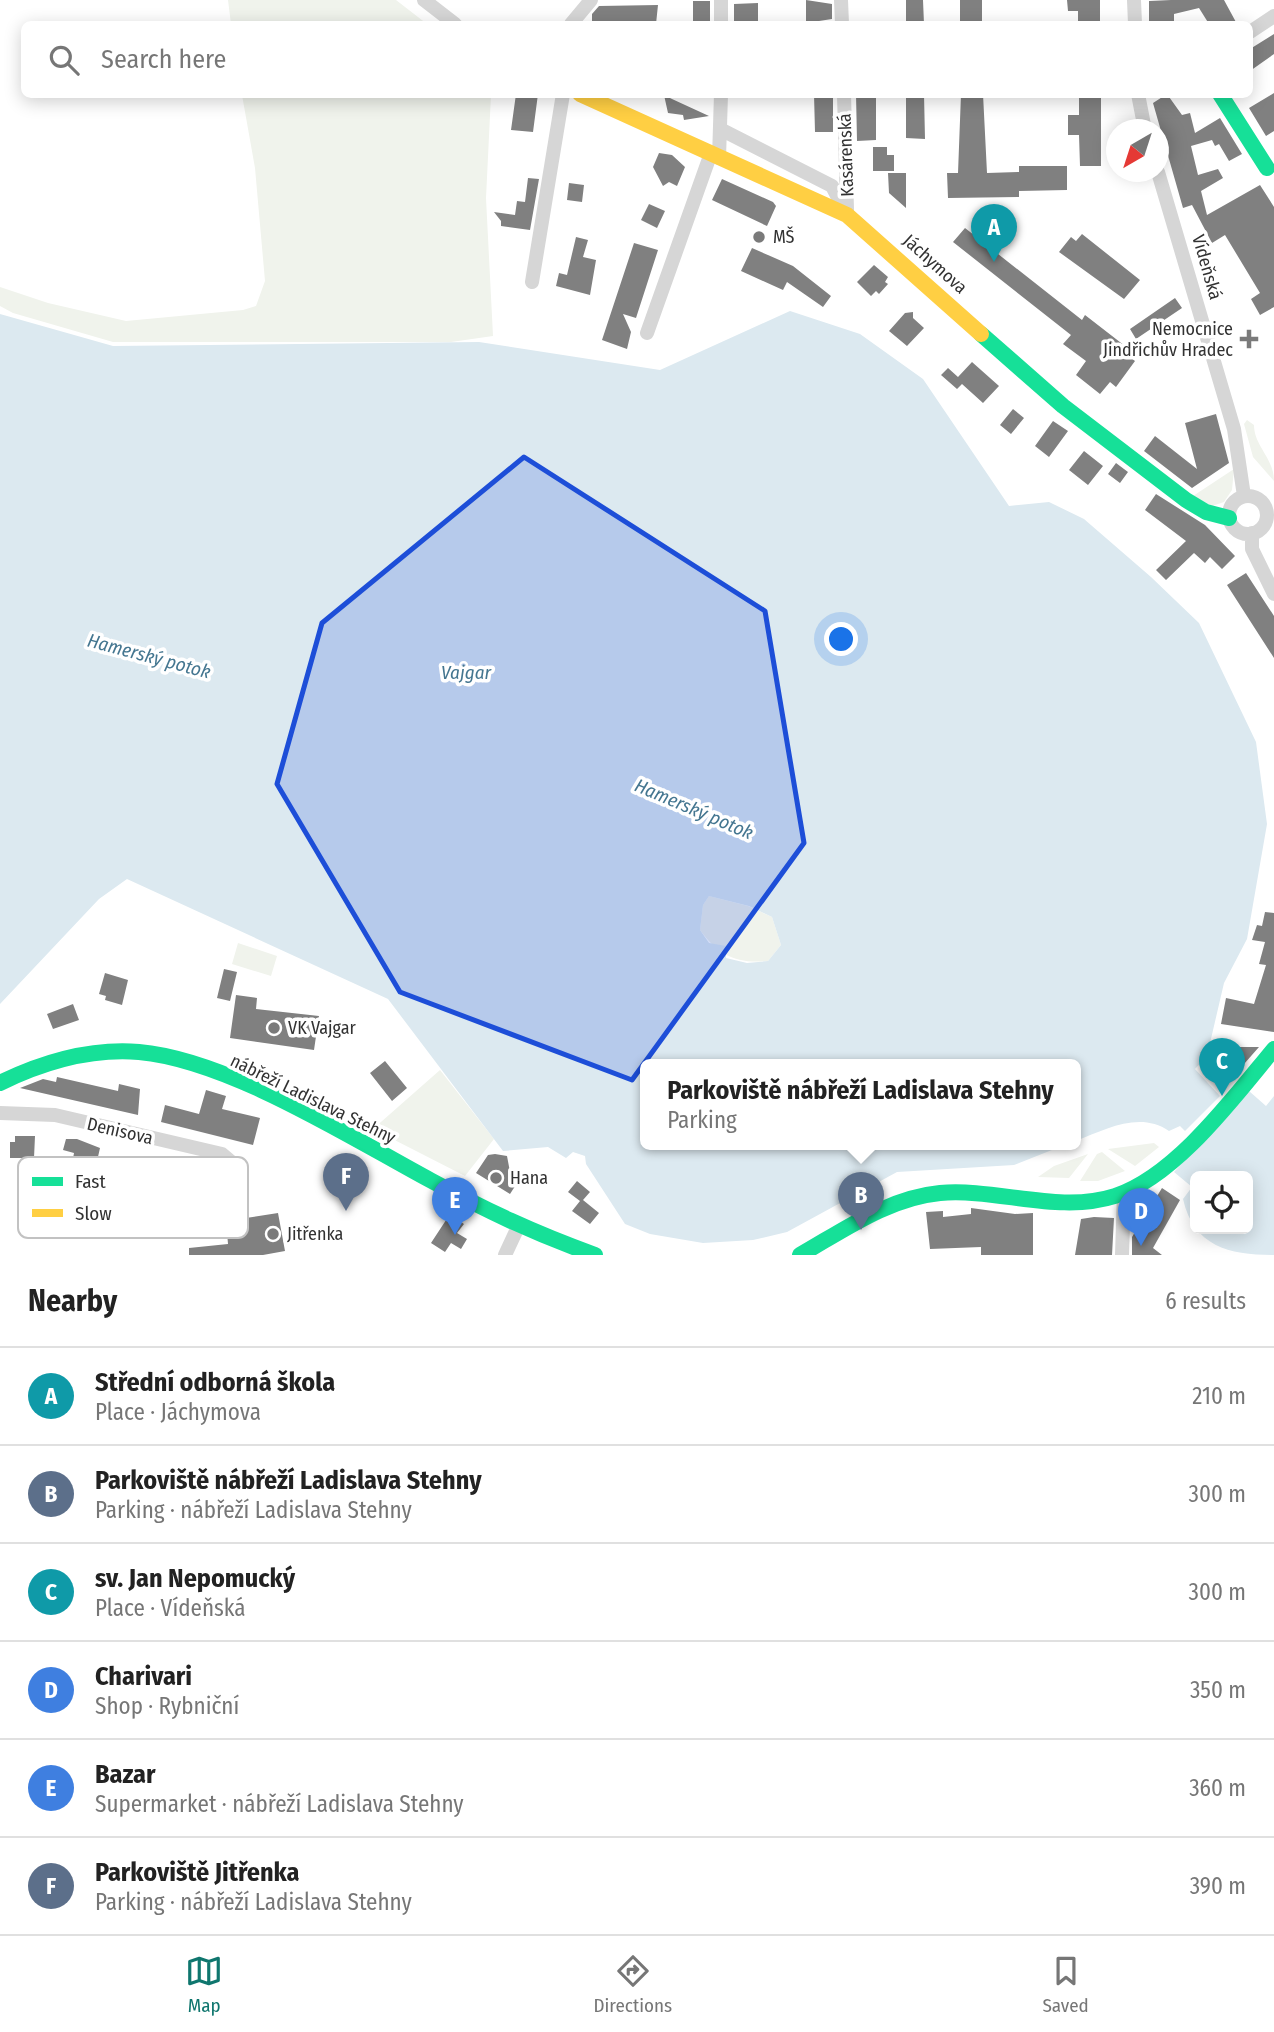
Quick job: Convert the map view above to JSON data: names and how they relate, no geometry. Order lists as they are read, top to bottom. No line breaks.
{"streets":{"street":["Kasárenská","Jáchymova","Vídeňská","nábřeží Ladislava Stehny","Denisova"]},"crossings":[["Kasárenská","Jáchymova"],["Jáchymova","Vídeňská"]],"water":["Hamerský potok","Vajgar"],"places":{"other":["MŠ","VK Vajgar","Hana","Jitřenka"],"health":["Nemocnice Jindřichův Hradec"]},"legend":["Fast","Slow"],"north":"bottom left","page":{"search":"Search here","pins":["A","C","F","B","E","D"],"popup":["Parkoviště nábřeží Ladislava Stehny","Parking"],"heading":["Nearby","6 results"],"list":[{"mark":"A","name":"Střední odborná škola","note":"Place · Jáchymova","value":"210 m"},{"mark":"B","name":"Parkoviště nábřeží Ladislava Stehny","note":"Parking · nábřeží Ladislava Stehny","value":"300 m"},{"mark":"C","name":"sv. Jan Nepomucký","note":"Place · Vídeňská","value":"300 m"},{"mark":"D","name":"Charivari","note":"Shop · Rybniční","value":"350 m"},{"mark":"E","name":"Bazar","note":"Supermarket · nábřeží Ladislava Stehny","value":"360 m"},{"mark":"F","name":"Parkoviště Jitřenka","note":"Parking · nábřeží Ladislava Stehny","value":"390 m"}],"nav":["Map","Directions","Saved"]}}
